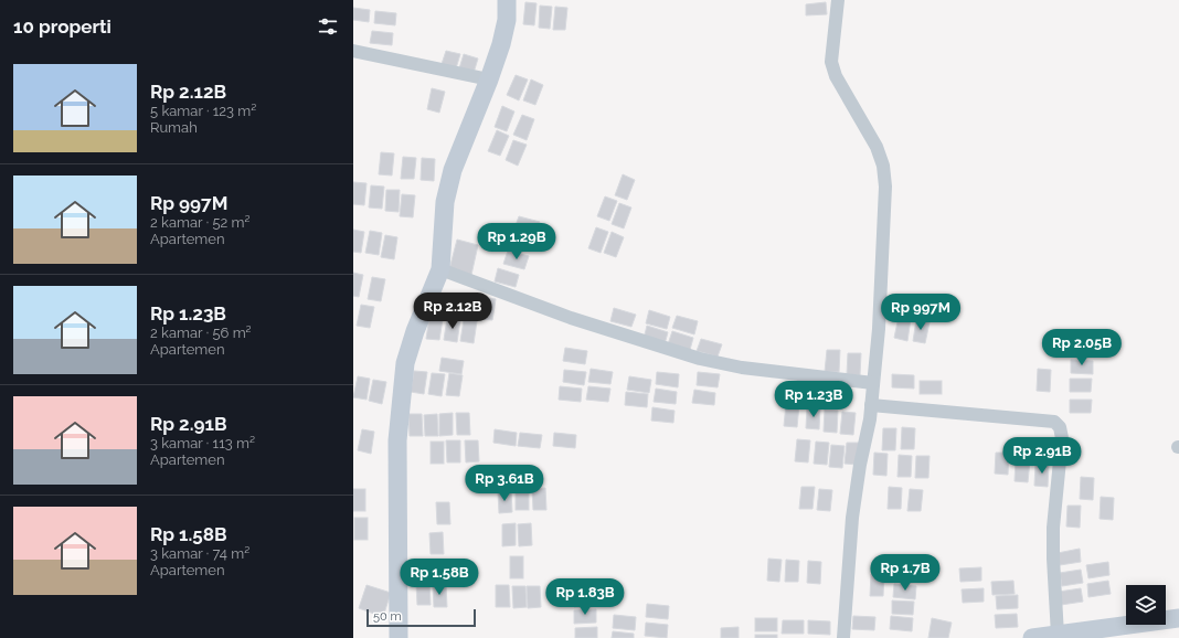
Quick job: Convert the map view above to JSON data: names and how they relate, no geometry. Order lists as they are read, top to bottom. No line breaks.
{"scale_bar":"50 m","page":{"heading":"10 properti","list":[{"name":"Rp 2.12B","note":"5 kamar · 123 m² · Rumah"},{"name":"Rp 997M","note":"2 kamar · 52 m² · Apartemen"},{"name":"Rp 1.23B","note":"2 kamar · 56 m² · Apartemen"},{"name":"Rp 2.91B","note":"3 kamar · 113 m² · Apartemen"},{"name":"Rp 1.58B","note":"3 kamar · 74 m² · Apartemen"}],"price":["Rp 1.29B","Rp 2.12B","Rp 997M","Rp 2.05B","Rp 1.23B","Rp 2.91B","Rp 3.61B","Rp 1.7B","Rp 1.58B","Rp 1.83B"],"scale":"50 m"}}
